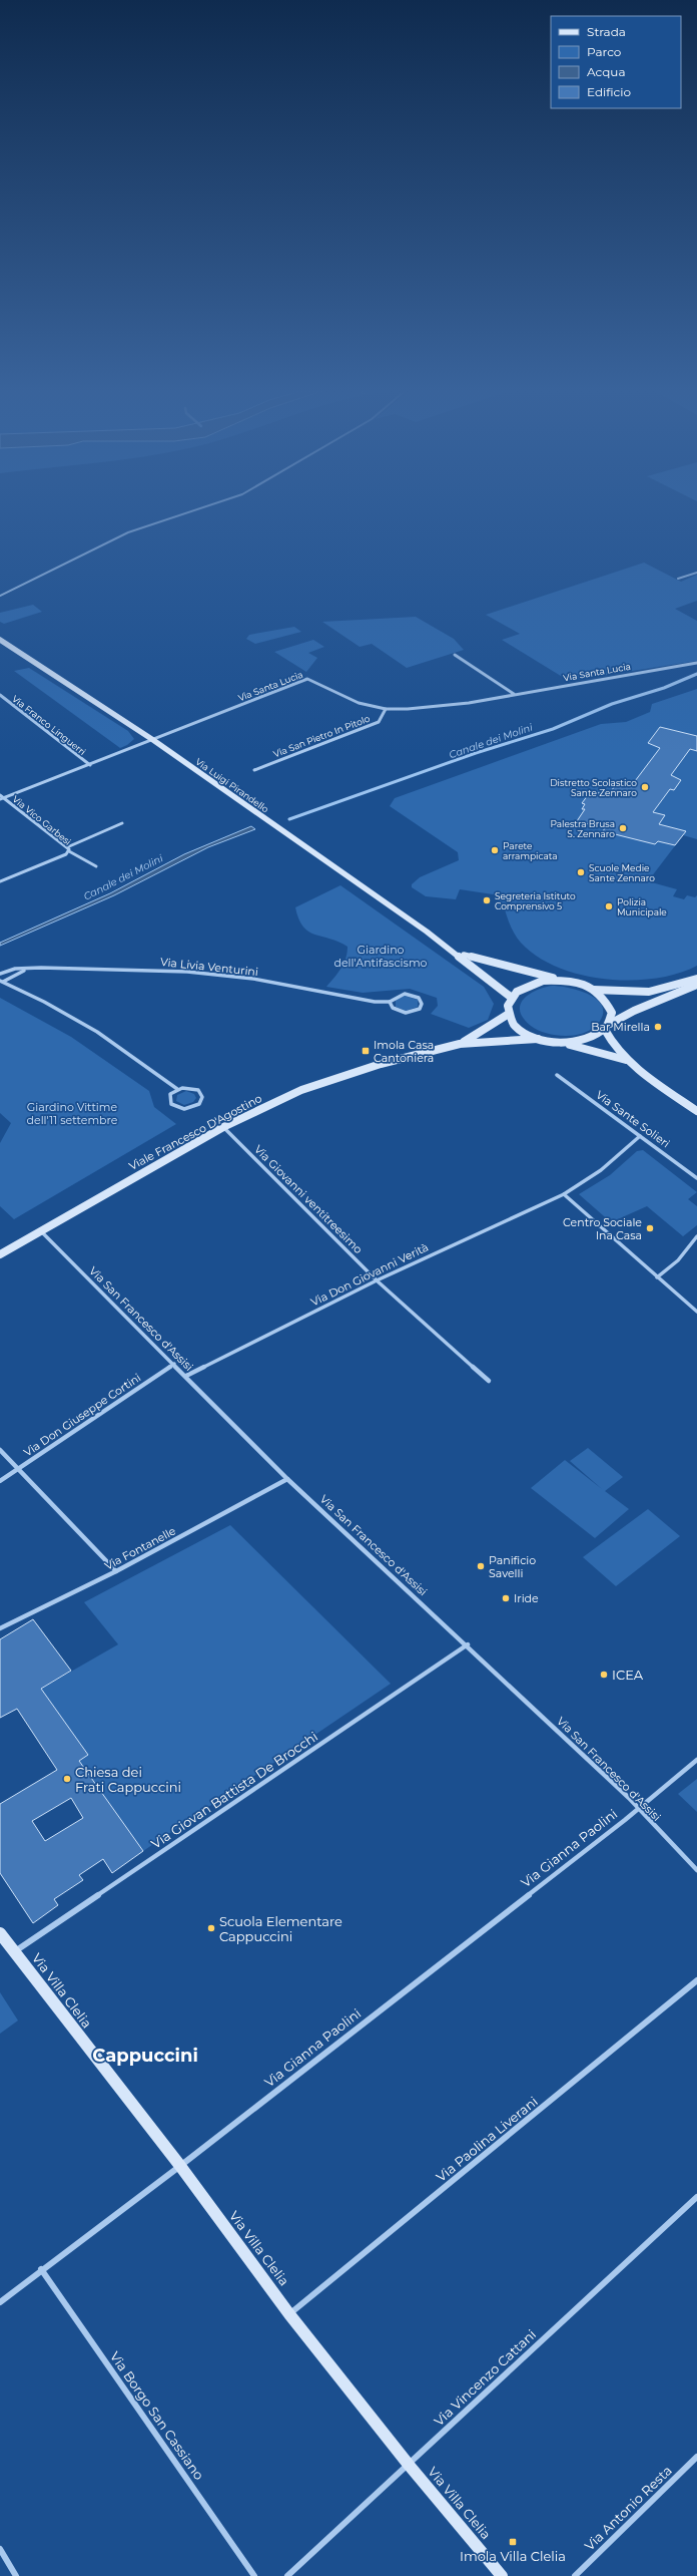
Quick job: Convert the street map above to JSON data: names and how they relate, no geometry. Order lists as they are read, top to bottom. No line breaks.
{"streets":{"street":["Via Santa Lucia","Via Franco Linguerri","Via San Pietro In Pitolo","Via Luigi Pirandello","Via Vico Garbesi","Via Livia Venturini","Via Sante Solieri","Viale Francesco D'Agostino","Via Giovanni ventitreesimo","Via Don Giovanni Verità","Via San Francesco d'Assisi","Via Don Giuseppe Cortini","Via Fontanelle","Via Giovan Battista De Brocchi","Via Gianna Paolini","Via Villa Clelia","Via Paolina Liverani","Via Vincenzo Cattani","Via Borgo San Cassiano","Via Antonio Resta"]},"crossings":[["Via Santa Lucia","Via Franco Linguerri"],["Via Santa Lucia","Via San Pietro In Pitolo"],["Via Santa Lucia","Via Luigi Pirandello"],["Via Santa Lucia","Via Vico Garbesi"],["Via Luigi Pirandello","Viale Francesco D'Agostino"],["Via Sante Solieri","Via Don Giovanni Verità"],["Viale Francesco D'Agostino","Via Giovanni ventitreesimo"],["Viale Francesco D'Agostino","Via San Francesco d'Assisi"],["Via Giovanni ventitreesimo","Via Don Giovanni Verità"],["Via Don Giovanni Verità","Via San Francesco d'Assisi"],["Via San Francesco d'Assisi","Via Don Giuseppe Cortini"],["Via San Francesco d'Assisi","Via Fontanelle"],["Via San Francesco d'Assisi","Via Giovan Battista De Brocchi"],["Via San Francesco d'Assisi","Via Gianna Paolini"],["Via Giovan Battista De Brocchi","Via Villa Clelia"],["Via Gianna Paolini","Via Villa Clelia"],["Via Gianna Paolini","Via Borgo San Cassiano"],["Via Villa Clelia","Via Paolina Liverani"],["Via Villa Clelia","Via Vincenzo Cattani"]],"districts":["Cappuccini"],"water":["Canale dei Molini"],"parks":["Giardino dell'Antifascismo","Giardino Vittime dell'11 settembre"],"places":{"other":["Distretto Scolastico Sante Zennaro","Palestra Brusa S. Zennaro","Parete arrampicata","Scuole Medie Sante Zennaro","Segreteria Istituto Comprensivo 5","Polizia Municipale","Bar Mirella","Centro Sociale Ina Casa","Panificio Savelli","Iride","ICEA","Chiesa dei Frati Cappuccini","Scuola Elementare Cappuccini"],"transit":["Imola Casa Cantoniera","Imola Villa Clelia"]},"legend":["Strada","Parco","Acqua","Edificio"]}
